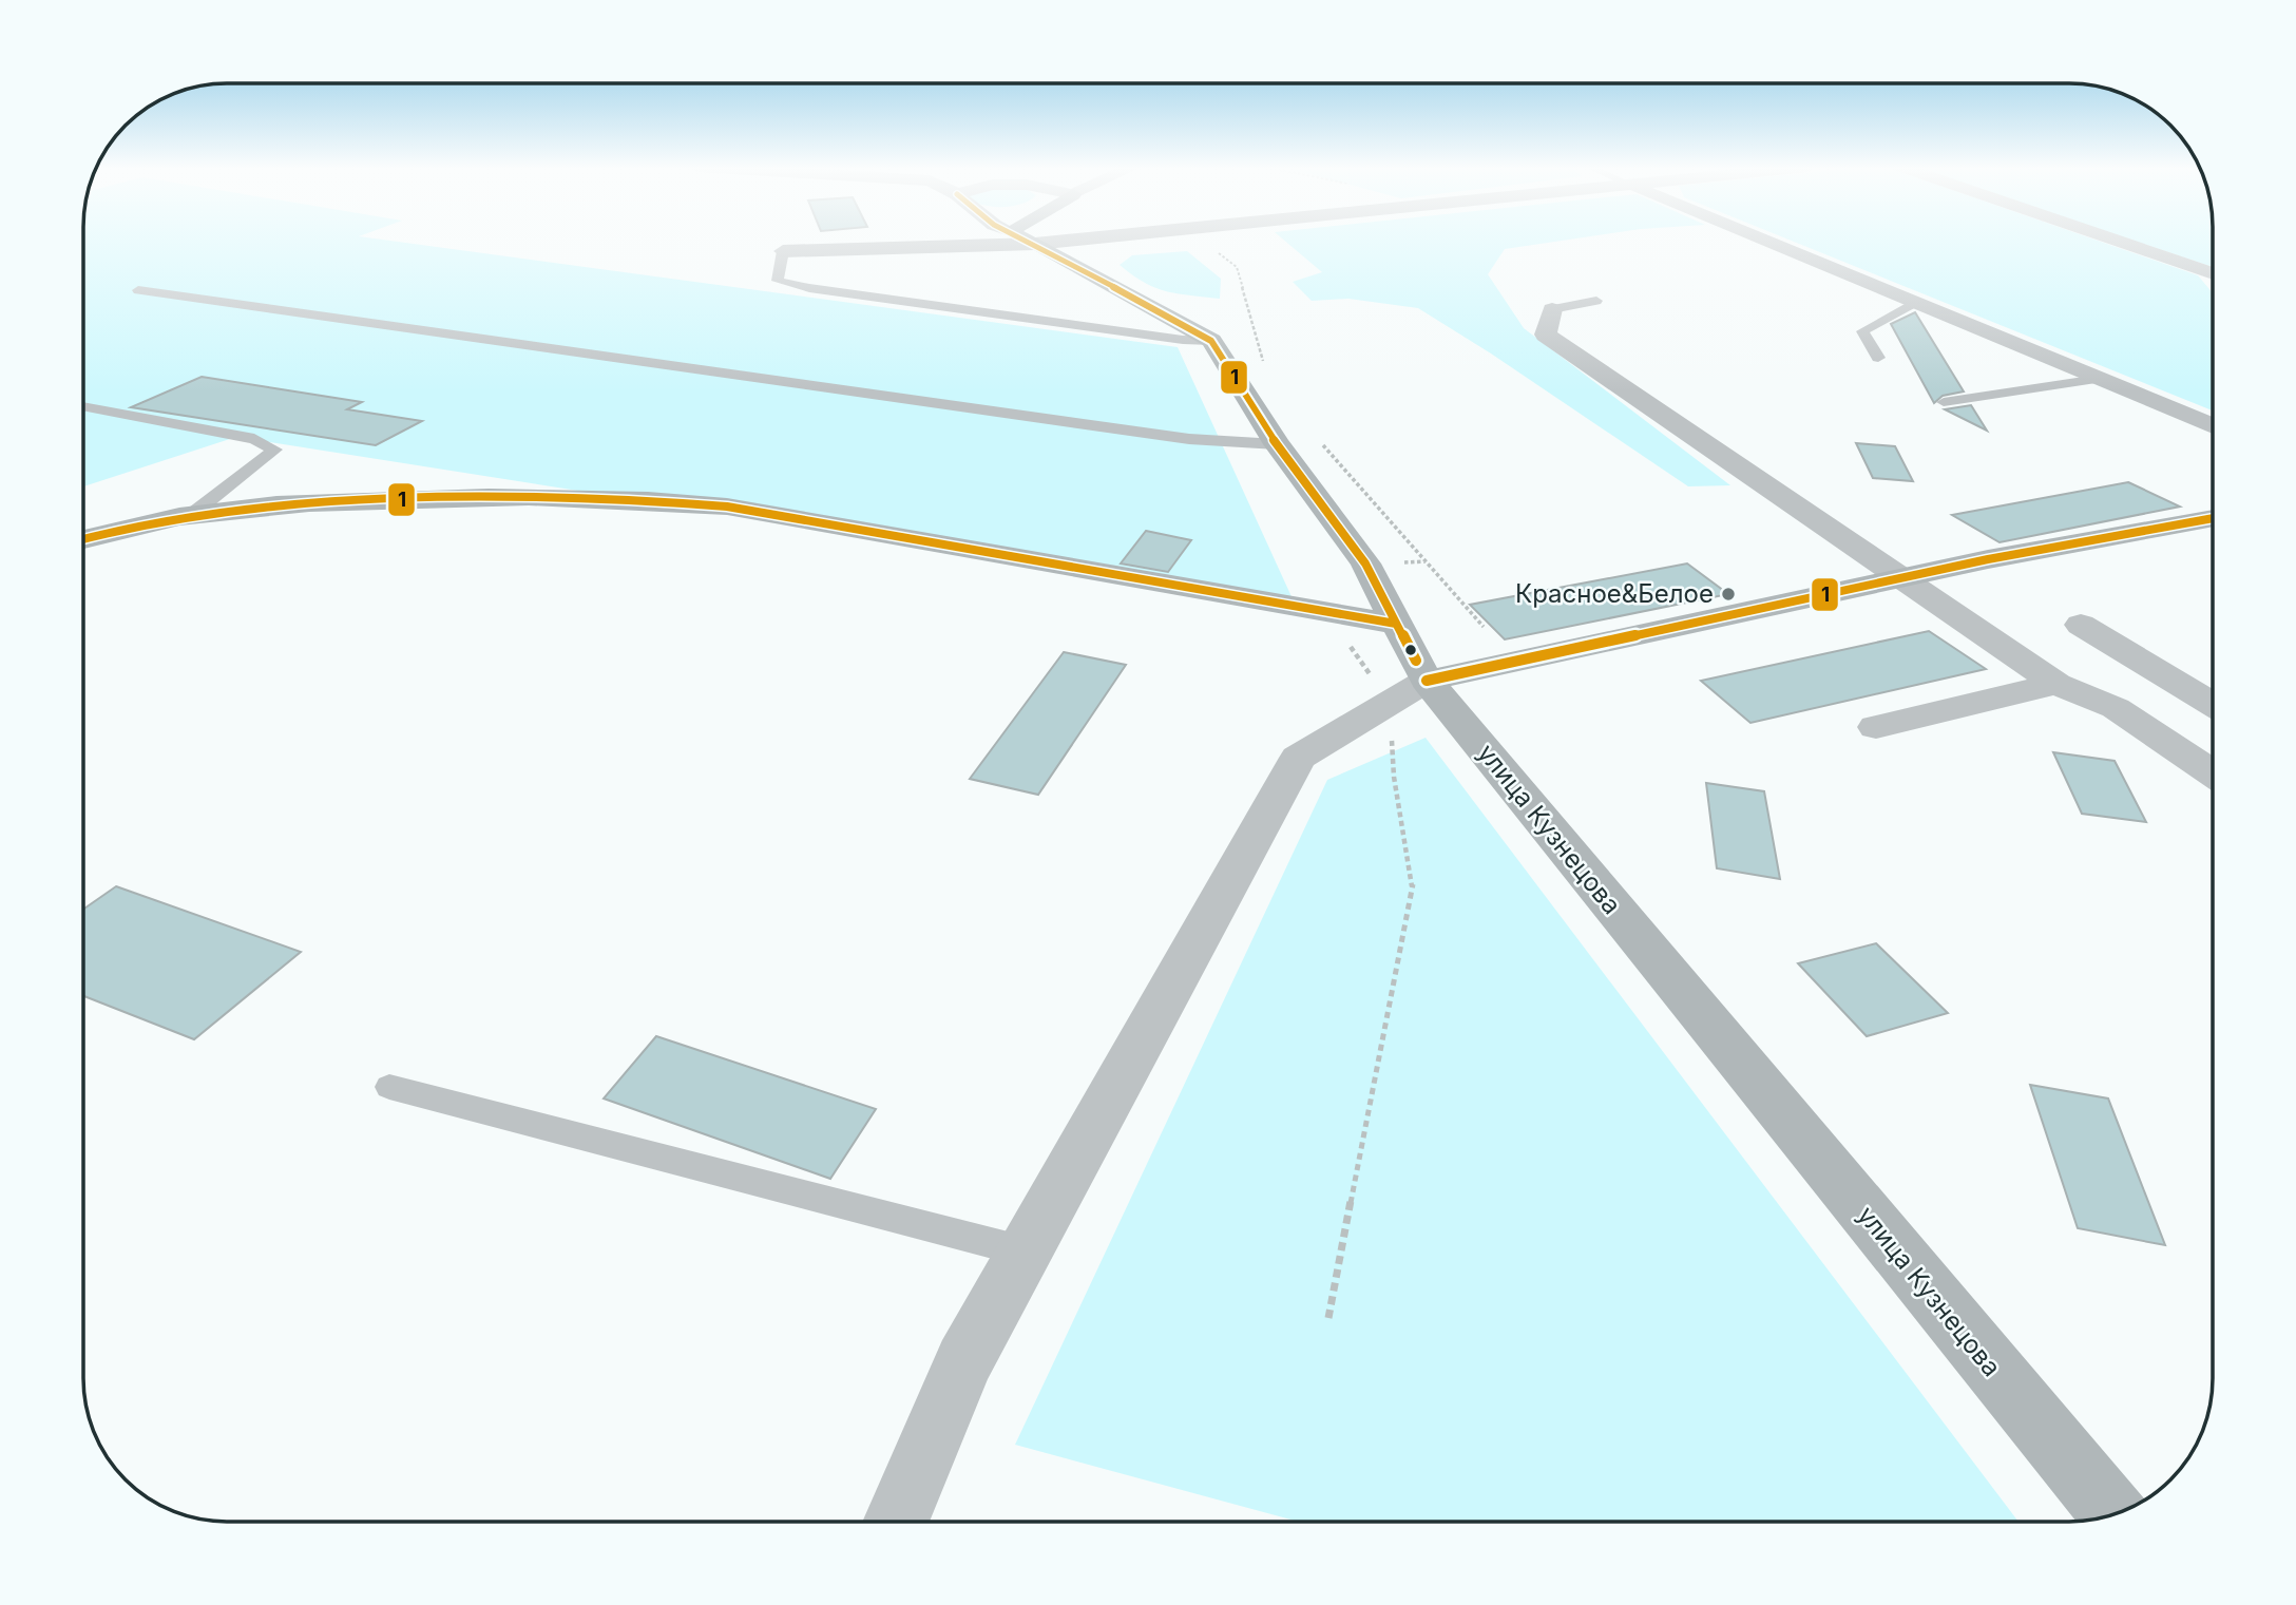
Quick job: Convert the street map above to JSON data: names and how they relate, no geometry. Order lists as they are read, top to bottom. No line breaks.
{"streets":{"street":["улица Кузнецова"]},"places":["Красное&Белое"],"lines":["transit line 1"]}
